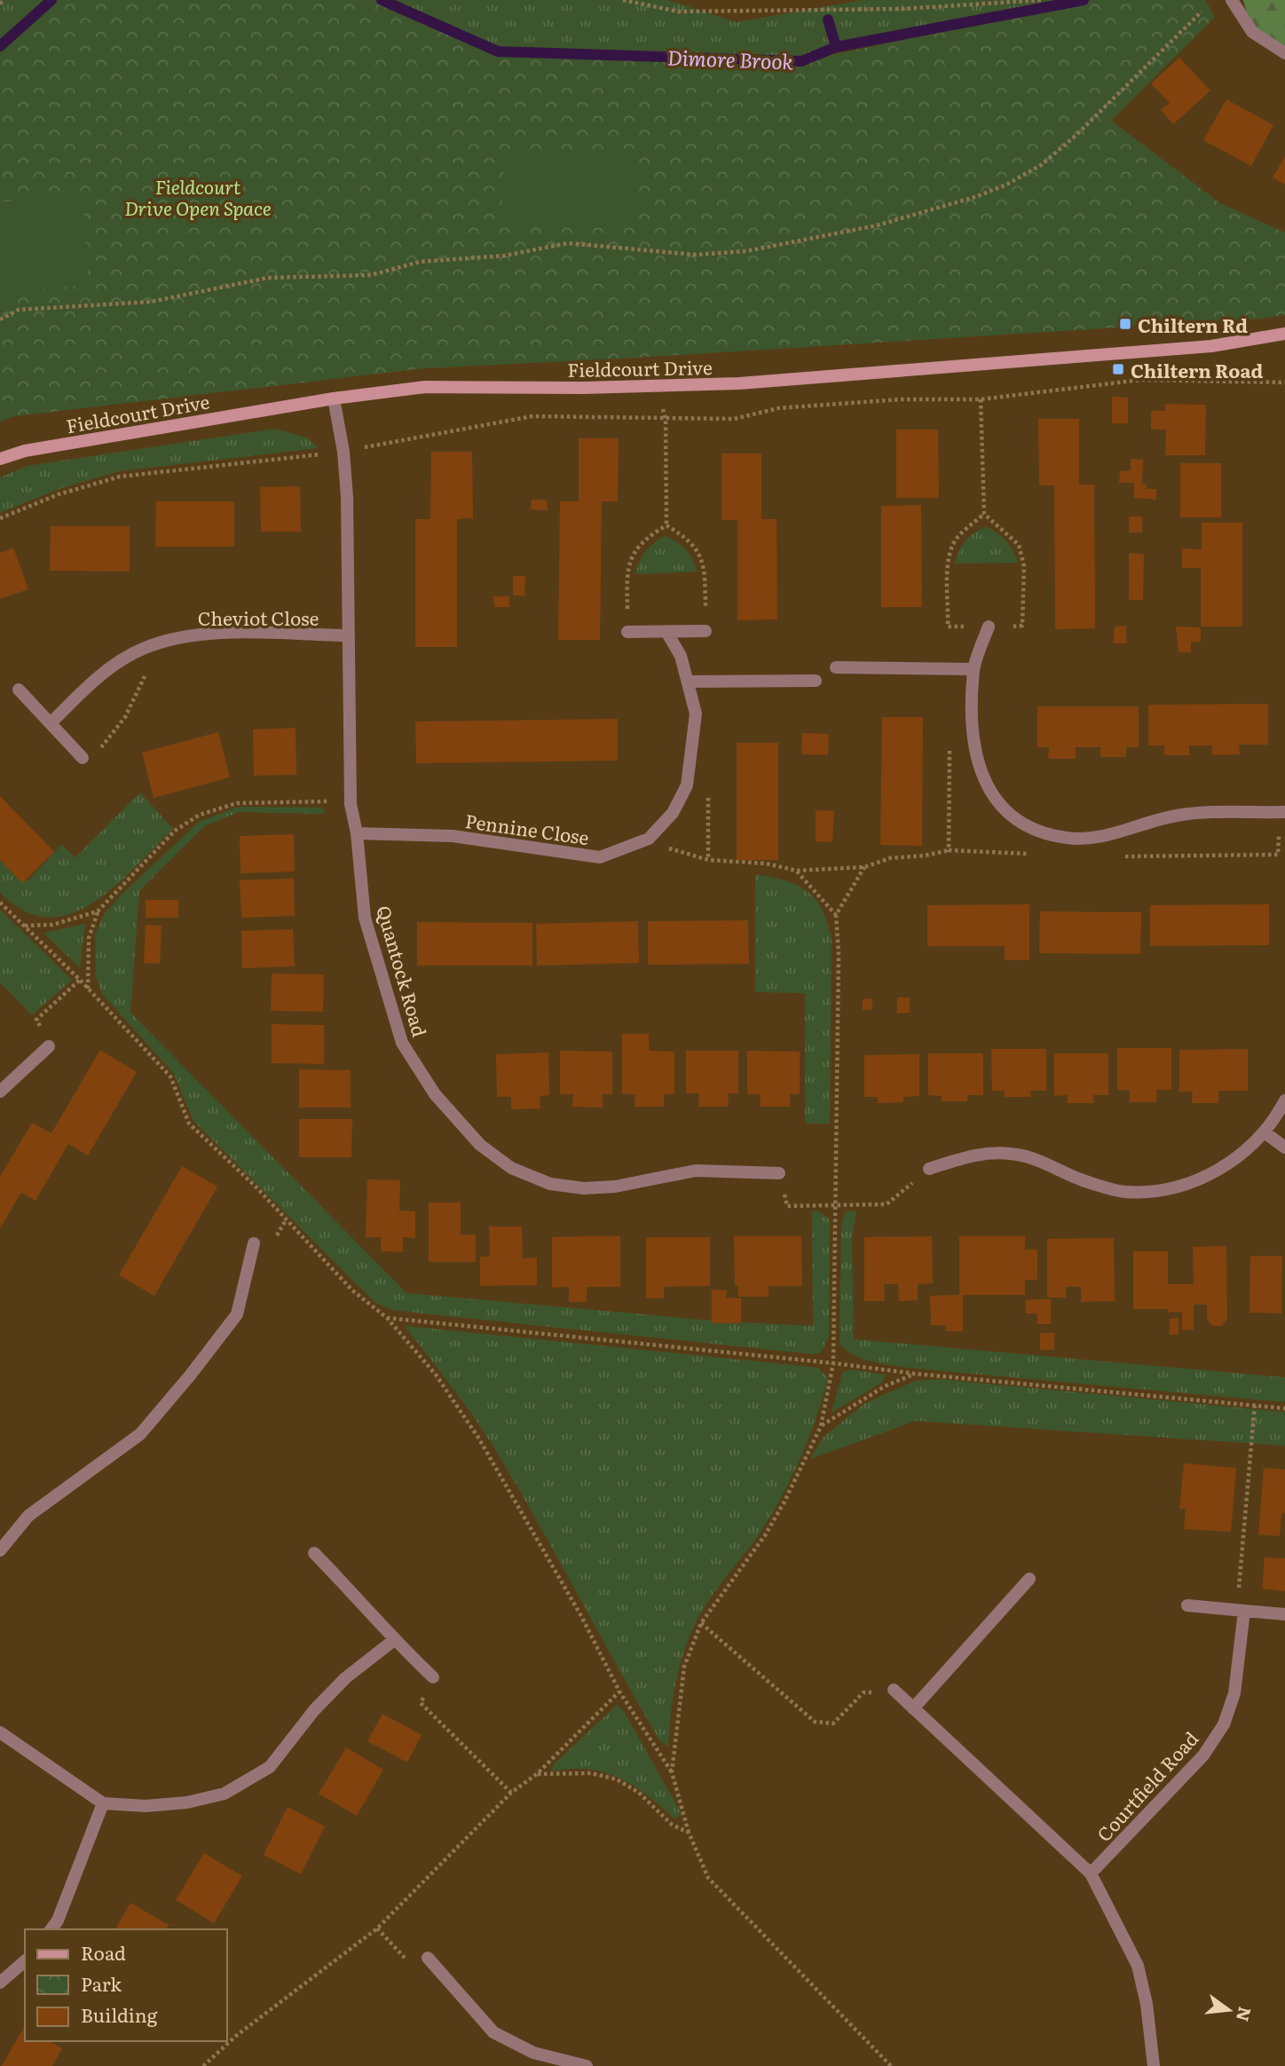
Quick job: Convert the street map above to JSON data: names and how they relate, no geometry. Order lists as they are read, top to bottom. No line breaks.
{"streets":{"street":["Fieldcourt Drive","Cheviot Close","Pennine Close","Quantock Road","Courtfield Road"]},"crossings":[["Fieldcourt Drive","Quantock Road"],["Cheviot Close","Quantock Road"],["Pennine Close","Quantock Road"]],"water":["Dimore Brook"],"parks":["Fieldcourt Drive Open Space"],"places":{"transit":["Chiltern Rd","Chiltern Road"]},"legend":["Road","Park","Building"],"north":"right"}
